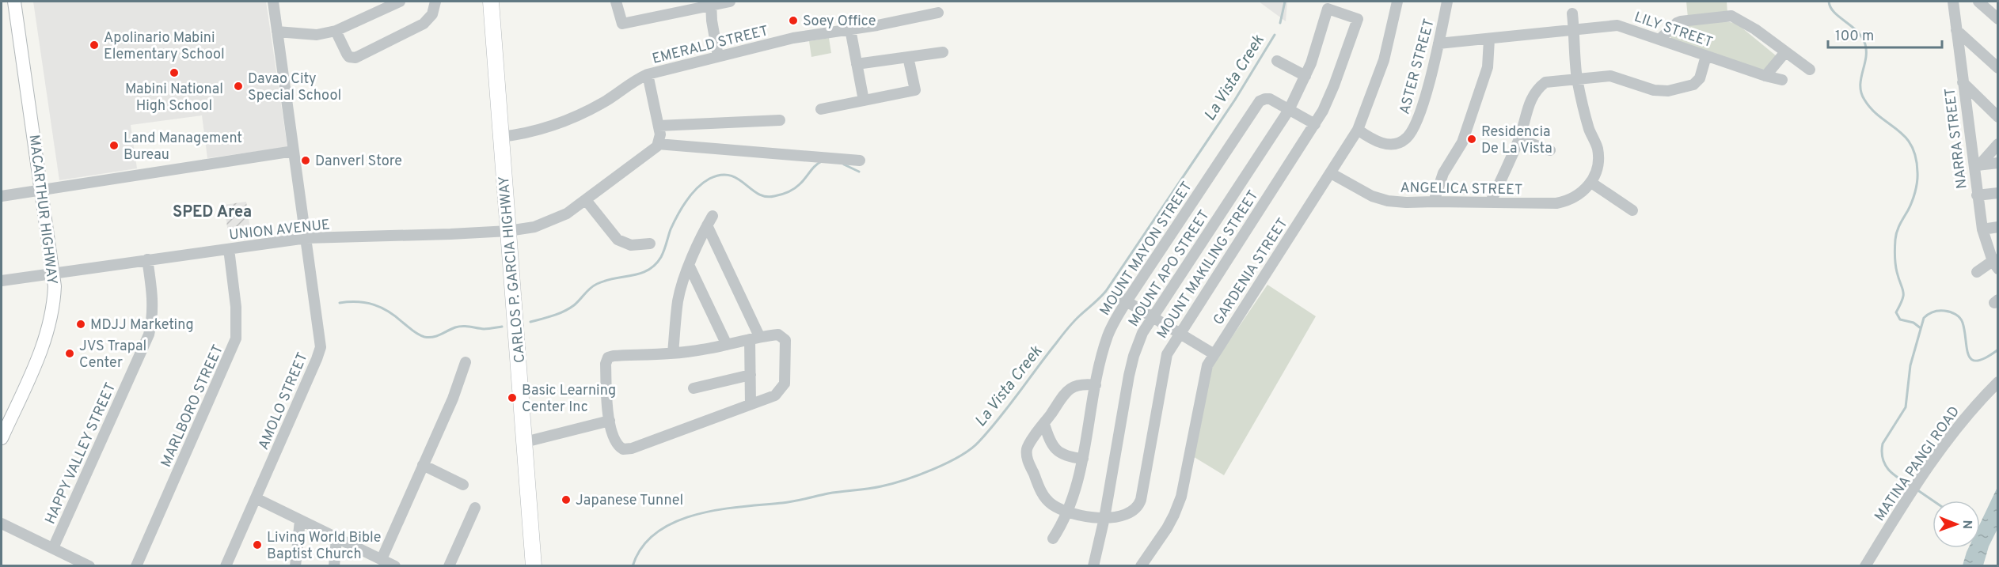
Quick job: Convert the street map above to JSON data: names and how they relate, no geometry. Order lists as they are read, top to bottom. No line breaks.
{"streets":{"highway":["CARLOS P. GARCIA HIGHWAY"],"main road":["MACARTHUR HIGHWAY"],"street":["LILY STREET","EMERALD STREET","ASTER STREET","NARRA STREET","ANGELICA STREET","UNION AVENUE","MOUNT MAYON STREET","MOUNT MAKILING STREET","MOUNT APO STREET","GARDENIA STREET","AMOLO STREET","MARLBORO STREET","HAPPY VALLEY STREET","MATINA PANGI ROAD"]},"crossings":[["LILY STREET","ASTER STREET"],["EMERALD STREET","CARLOS P. GARCIA HIGHWAY"],["ASTER STREET","GARDENIA STREET"],["ANGELICA STREET","GARDENIA STREET"],["MACARTHUR HIGHWAY","UNION AVENUE"],["UNION AVENUE","CARLOS P. GARCIA HIGHWAY"],["UNION AVENUE","AMOLO STREET"],["UNION AVENUE","MARLBORO STREET"],["UNION AVENUE","HAPPY VALLEY STREET"],["MOUNT MAYON STREET","MOUNT MAKILING STREET"],["MOUNT MAYON STREET","MOUNT APO STREET"],["MOUNT MAKILING STREET","MOUNT APO STREET"]],"districts":["SPED Area"],"water":["La Vista Creek"],"places":["Soey Office","Apolinario Mabini Elementary School","Mabini National High School","Davao City Special School","Residencia De La Vista","Land Management Bureau","Danverl Store","MDJJ Marketing","JVS Trapal Center","Basic Learning Center Inc","Japanese Tunnel","Living World Bible Baptist Church"],"scale_bar":"100 m","north":"right"}
